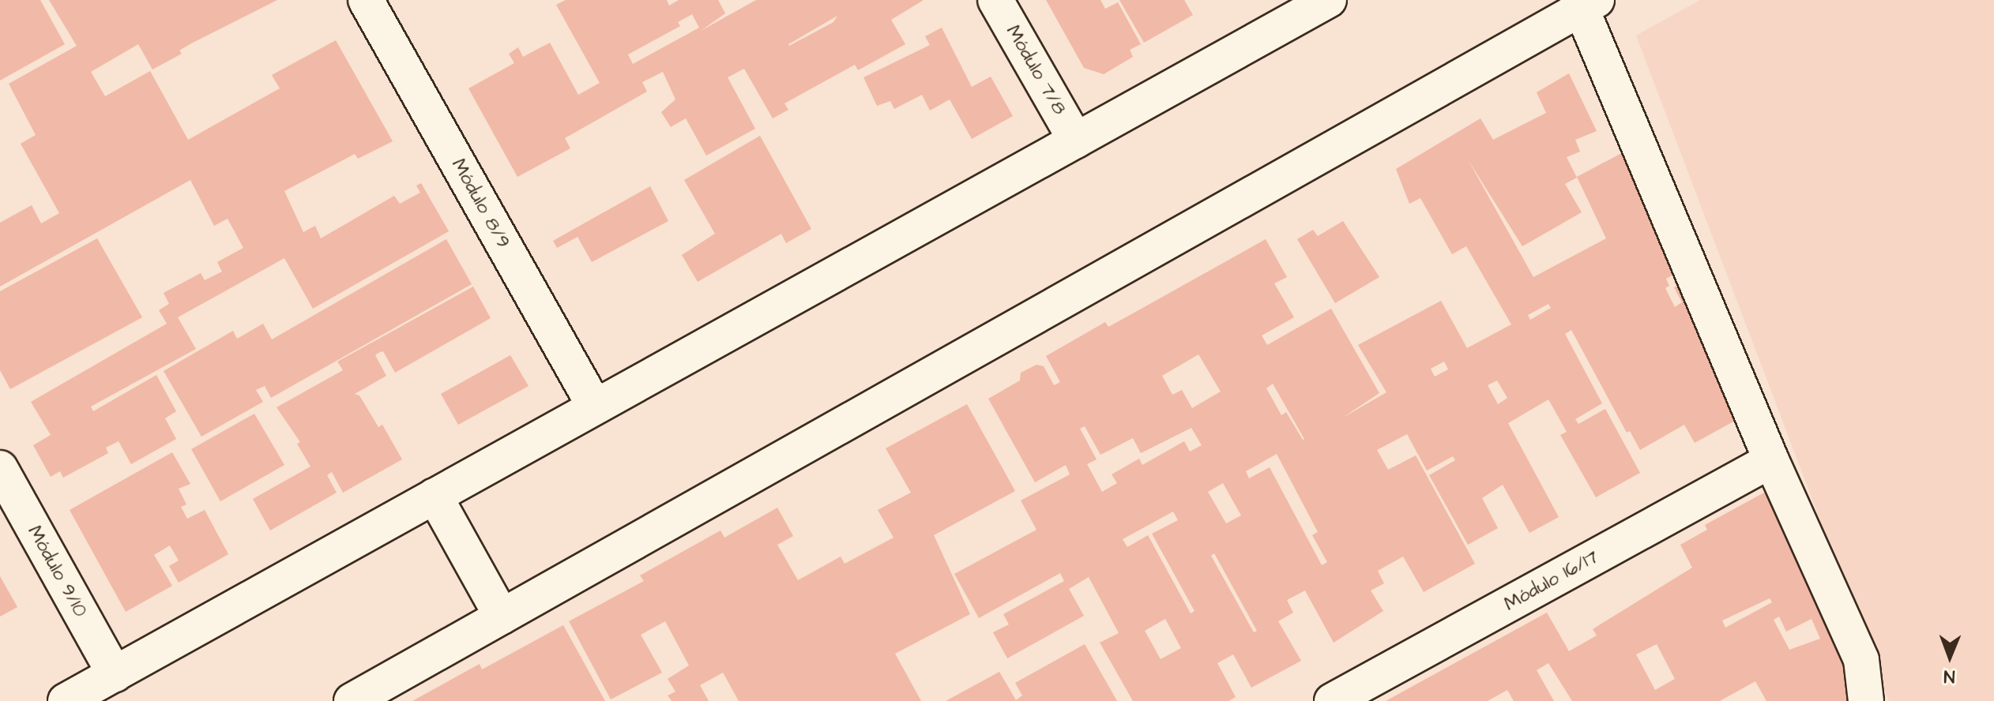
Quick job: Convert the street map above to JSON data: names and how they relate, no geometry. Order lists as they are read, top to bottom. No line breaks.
{"streets":{"street":["Módulo 7/8","Módulo 8/9","Módulo 9/10","Módulo 16/17"]},"north":"bottom"}
